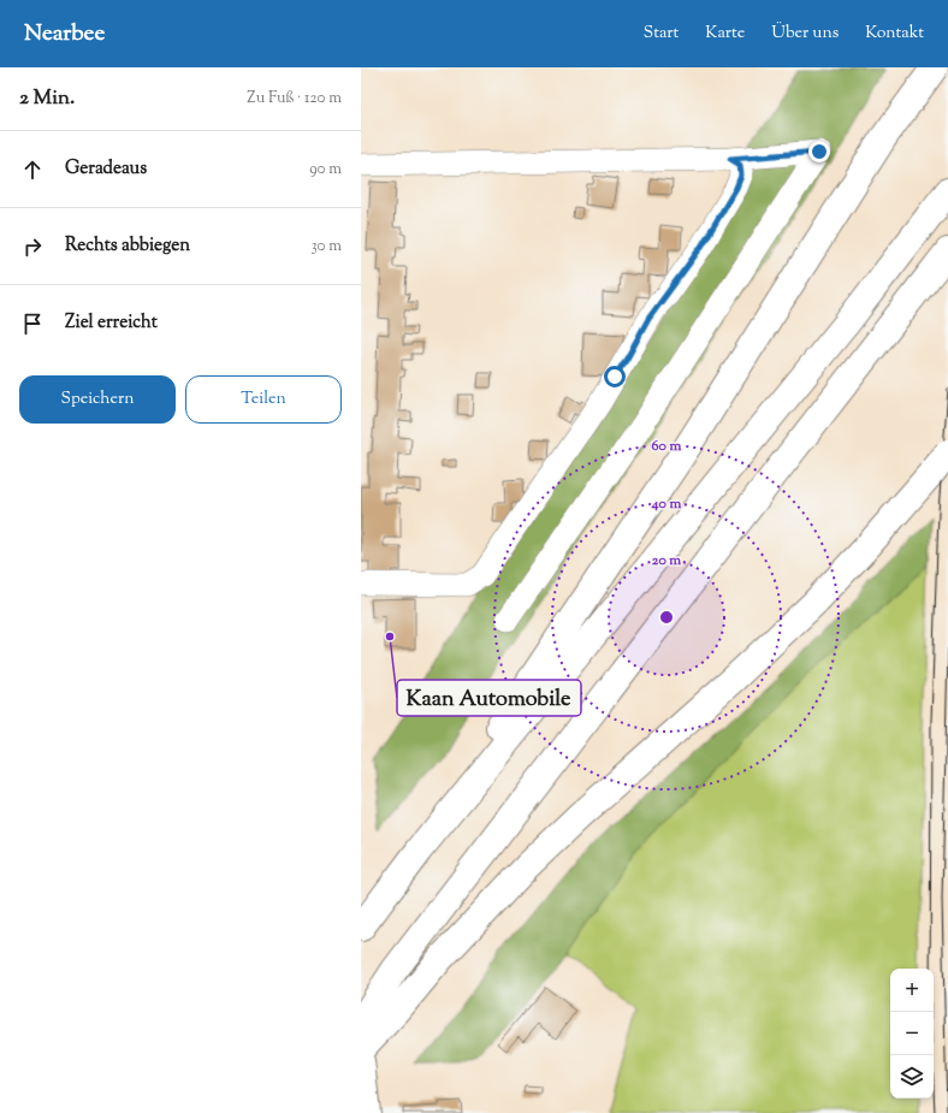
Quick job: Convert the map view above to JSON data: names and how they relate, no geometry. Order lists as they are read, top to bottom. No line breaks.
{"places":["Kaan Automobile"],"page":{"header":"Nearbee","nav":["Start","Karte","Über uns","Kontakt"],"heading":["2 Min.","Zu Fuß · 120 m"],"list":[["Geradeaus","90 m"],["Rechts abbiegen","30 m"],"Ziel erreicht"],"buttons":["Speichern","Teilen"],"map_buttons":["+","−"]},"rings":["60 m","40 m","20 m"]}
